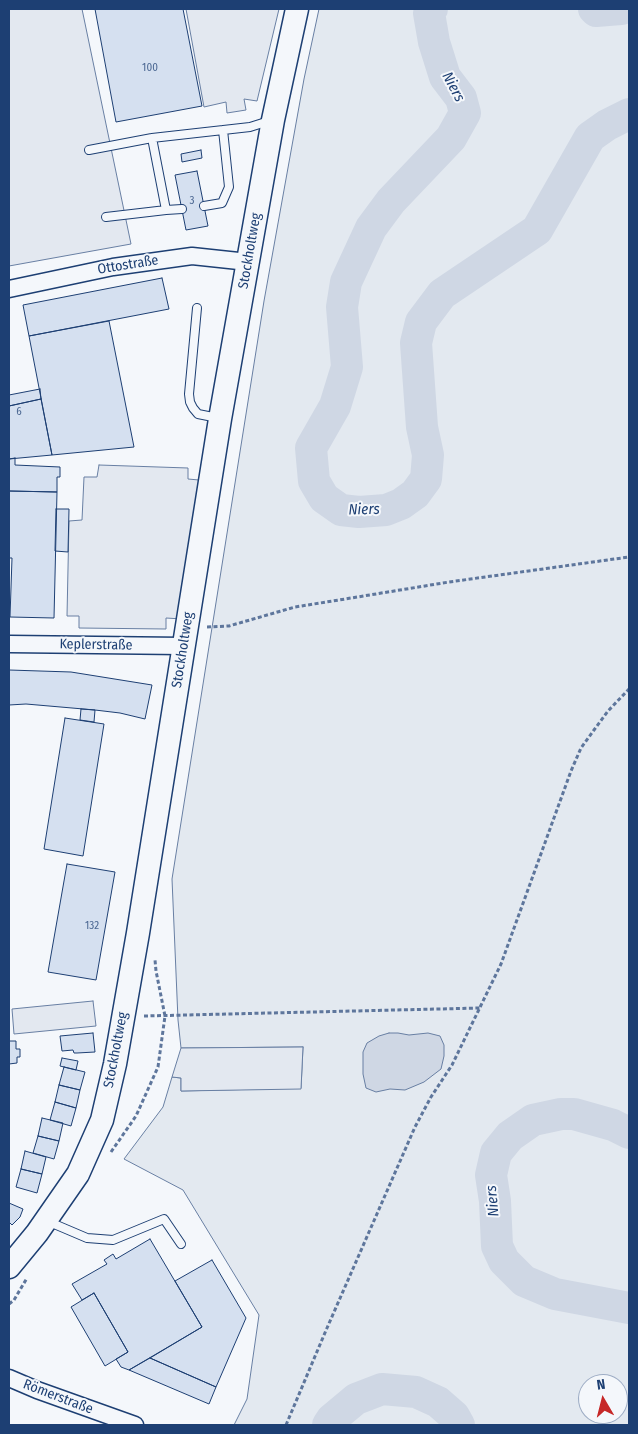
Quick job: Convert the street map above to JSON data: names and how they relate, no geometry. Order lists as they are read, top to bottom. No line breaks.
{"streets":{"main road":["Stockholtweg"],"street":["Ottostraße","Keplerstraße","Römerstraße"]},"crossings":[["Stockholtweg","Ottostraße"],["Stockholtweg","Keplerstraße"]],"water":["Niers"],"house_numbers":["100","3","6","132"],"north":"top"}
